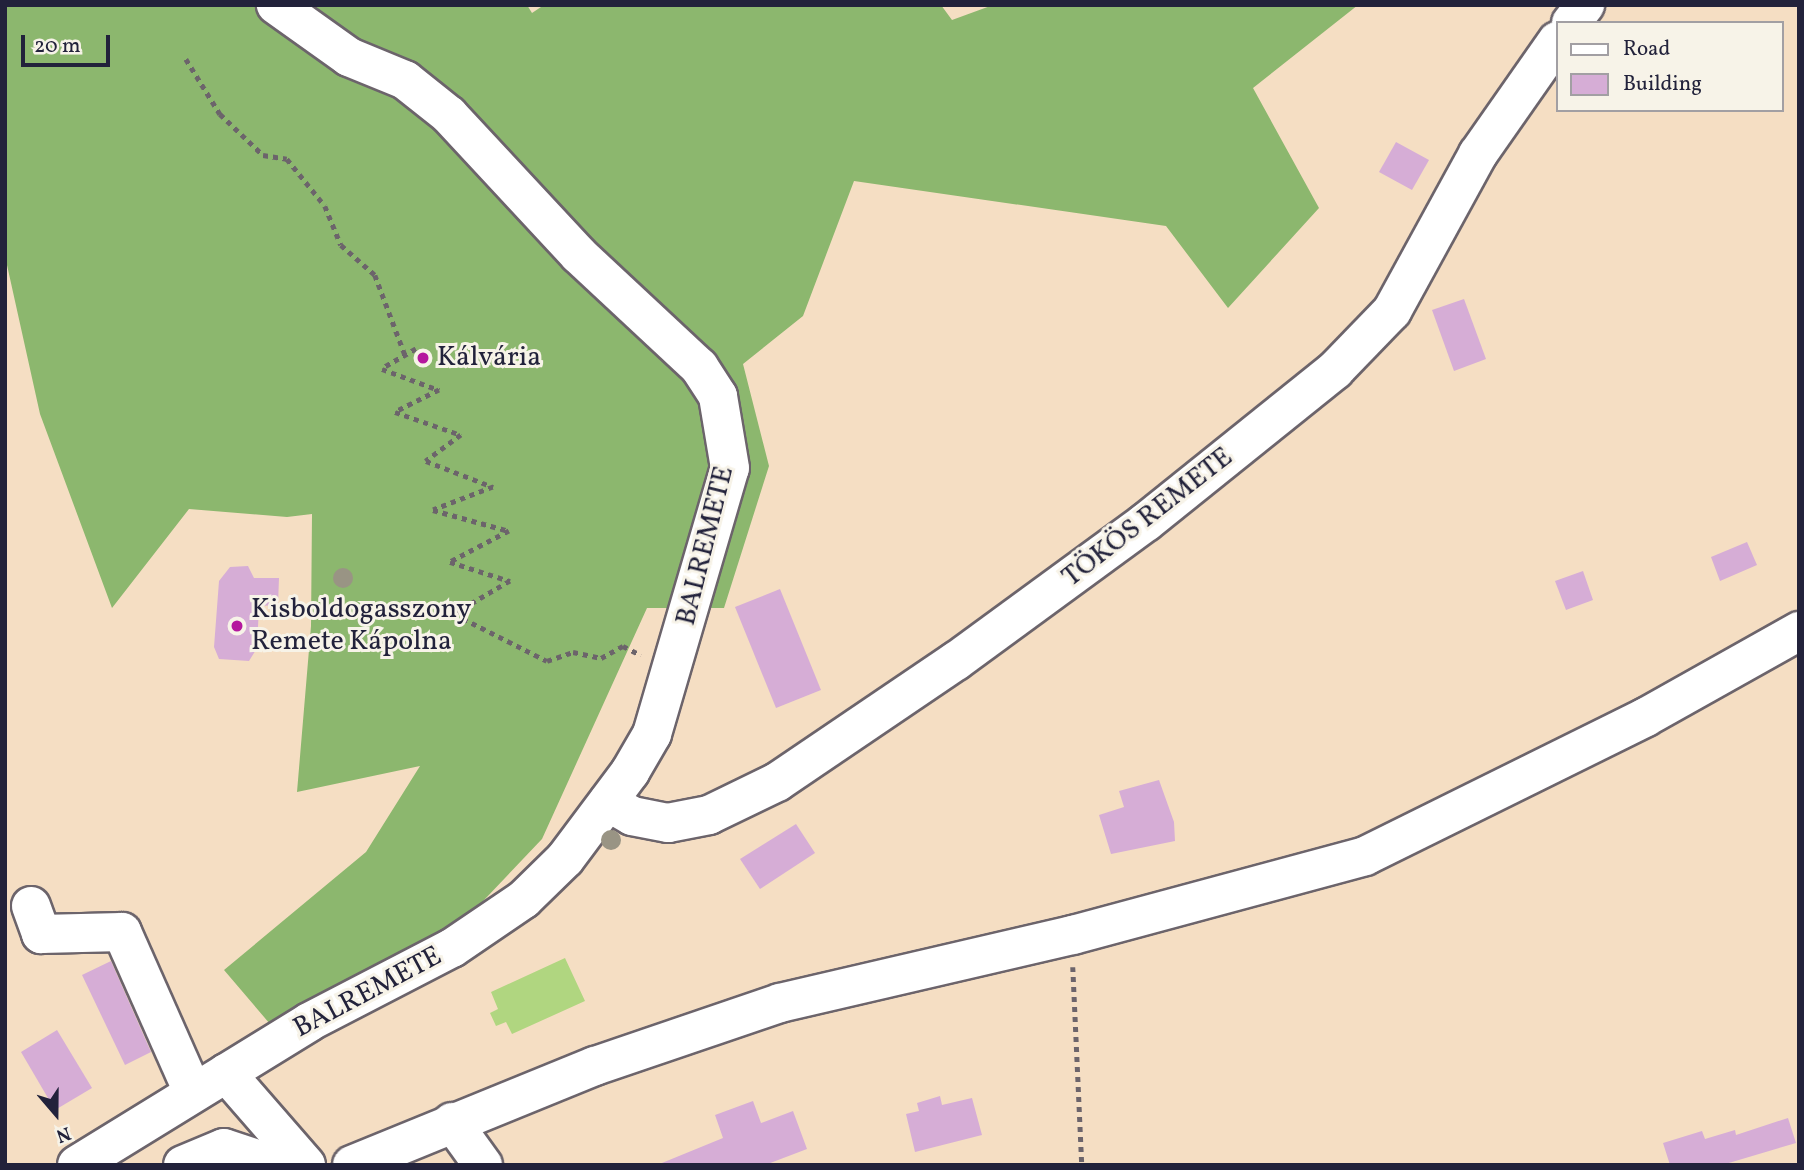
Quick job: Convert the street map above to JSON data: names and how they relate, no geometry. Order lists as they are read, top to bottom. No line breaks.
{"streets":{"street":["TÖKÖS REMETE","BALREMETE"]},"crossings":[["TÖKÖS REMETE","BALREMETE"]],"places":["Kálvária","Kisboldogasszony Remete Kápolna"],"legend":["Road","Building"],"scale_bar":"20 m","north":"bottom"}
